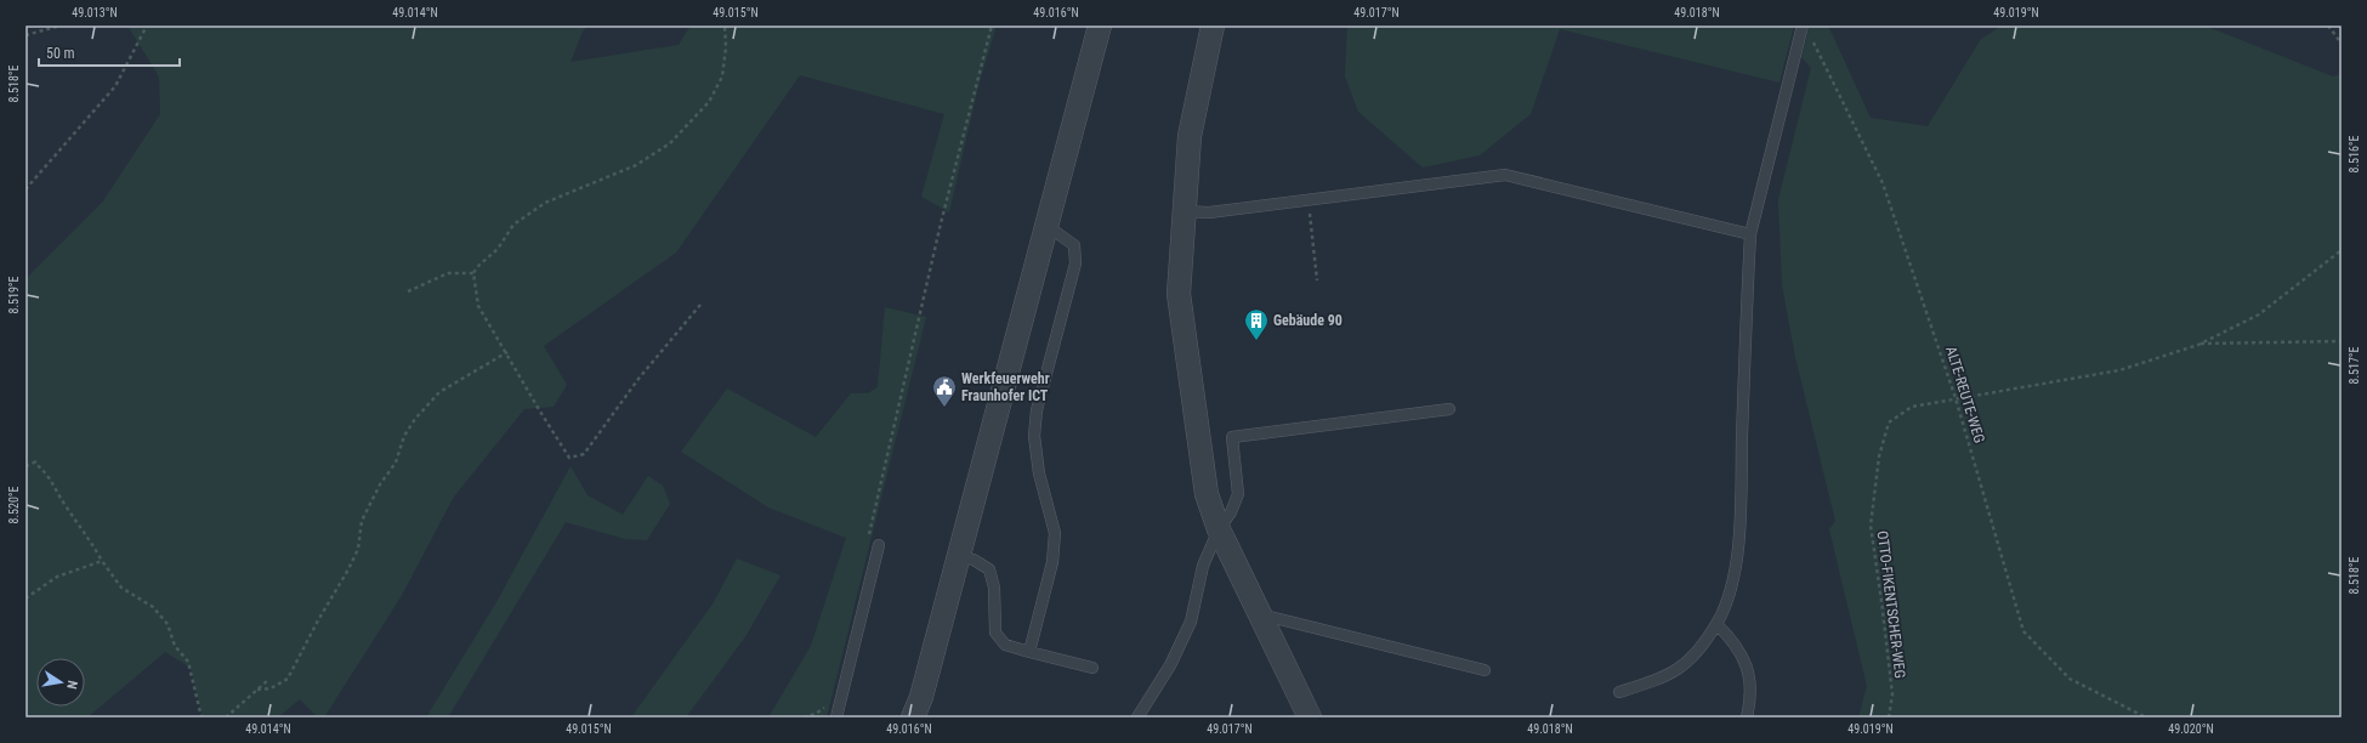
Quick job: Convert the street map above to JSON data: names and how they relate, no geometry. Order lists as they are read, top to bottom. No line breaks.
{"streets":{"path":["ALTE-REUTE-WEG","OTTO-FIKENTSCHER-WEG"]},"crossings":[["ALTE-REUTE-WEG","OTTO-FIKENTSCHER-WEG"]],"places":{"building":["Gebäude 90"],"public building":["Werkfeuerwehr Fraunhofer ICT"]},"scale_bar":"50 m","north":"right","coordinates":["49.013°N","49.014°N","49.015°N","49.016°N","49.017°N","49.018°N","49.019°N","8.518°E","8.516°E","8.519°E","8.517°E","8.520°E","49.020°N"]}
